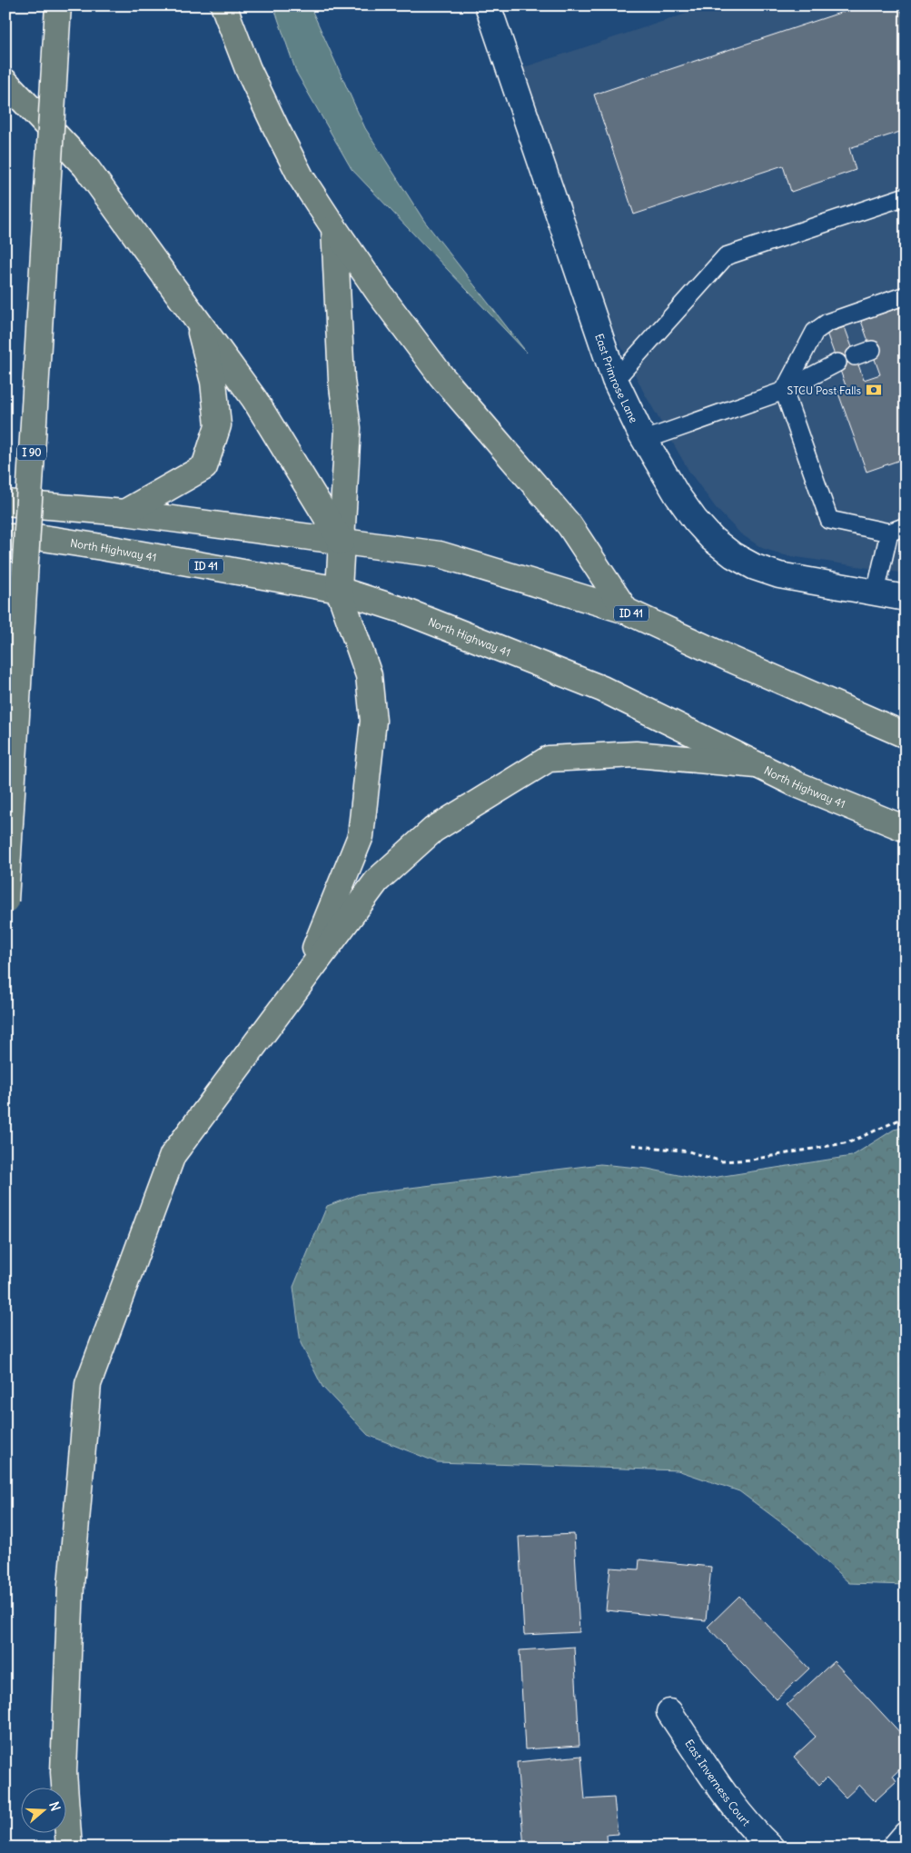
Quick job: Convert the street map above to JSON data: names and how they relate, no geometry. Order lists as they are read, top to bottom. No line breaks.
{"streets":{"main road":["I 90","North Highway 41","ID 41"],"street":["East Primrose Lane","East Inverness Court"]},"places":{"bank":["STCU Post Falls"]},"north":"right"}
